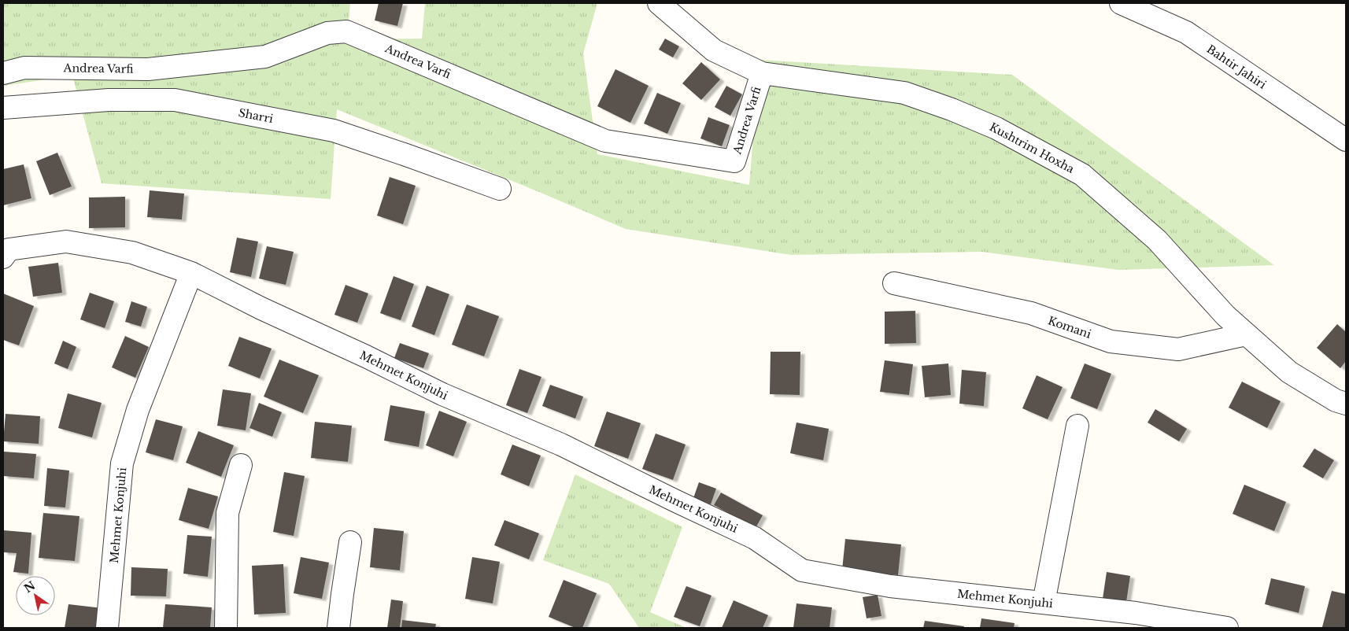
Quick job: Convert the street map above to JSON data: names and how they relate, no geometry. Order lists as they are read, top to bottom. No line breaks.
{"streets":{"street":["Andrea Varfi","Bahtir Jahiri","Sharri","Kushtrim Hoxha","Komani","Mehmet Konjuhi"]},"crossings":[["Andrea Varfi","Kushtrim Hoxha"],["Kushtrim Hoxha","Komani"]],"north":"top left"}
